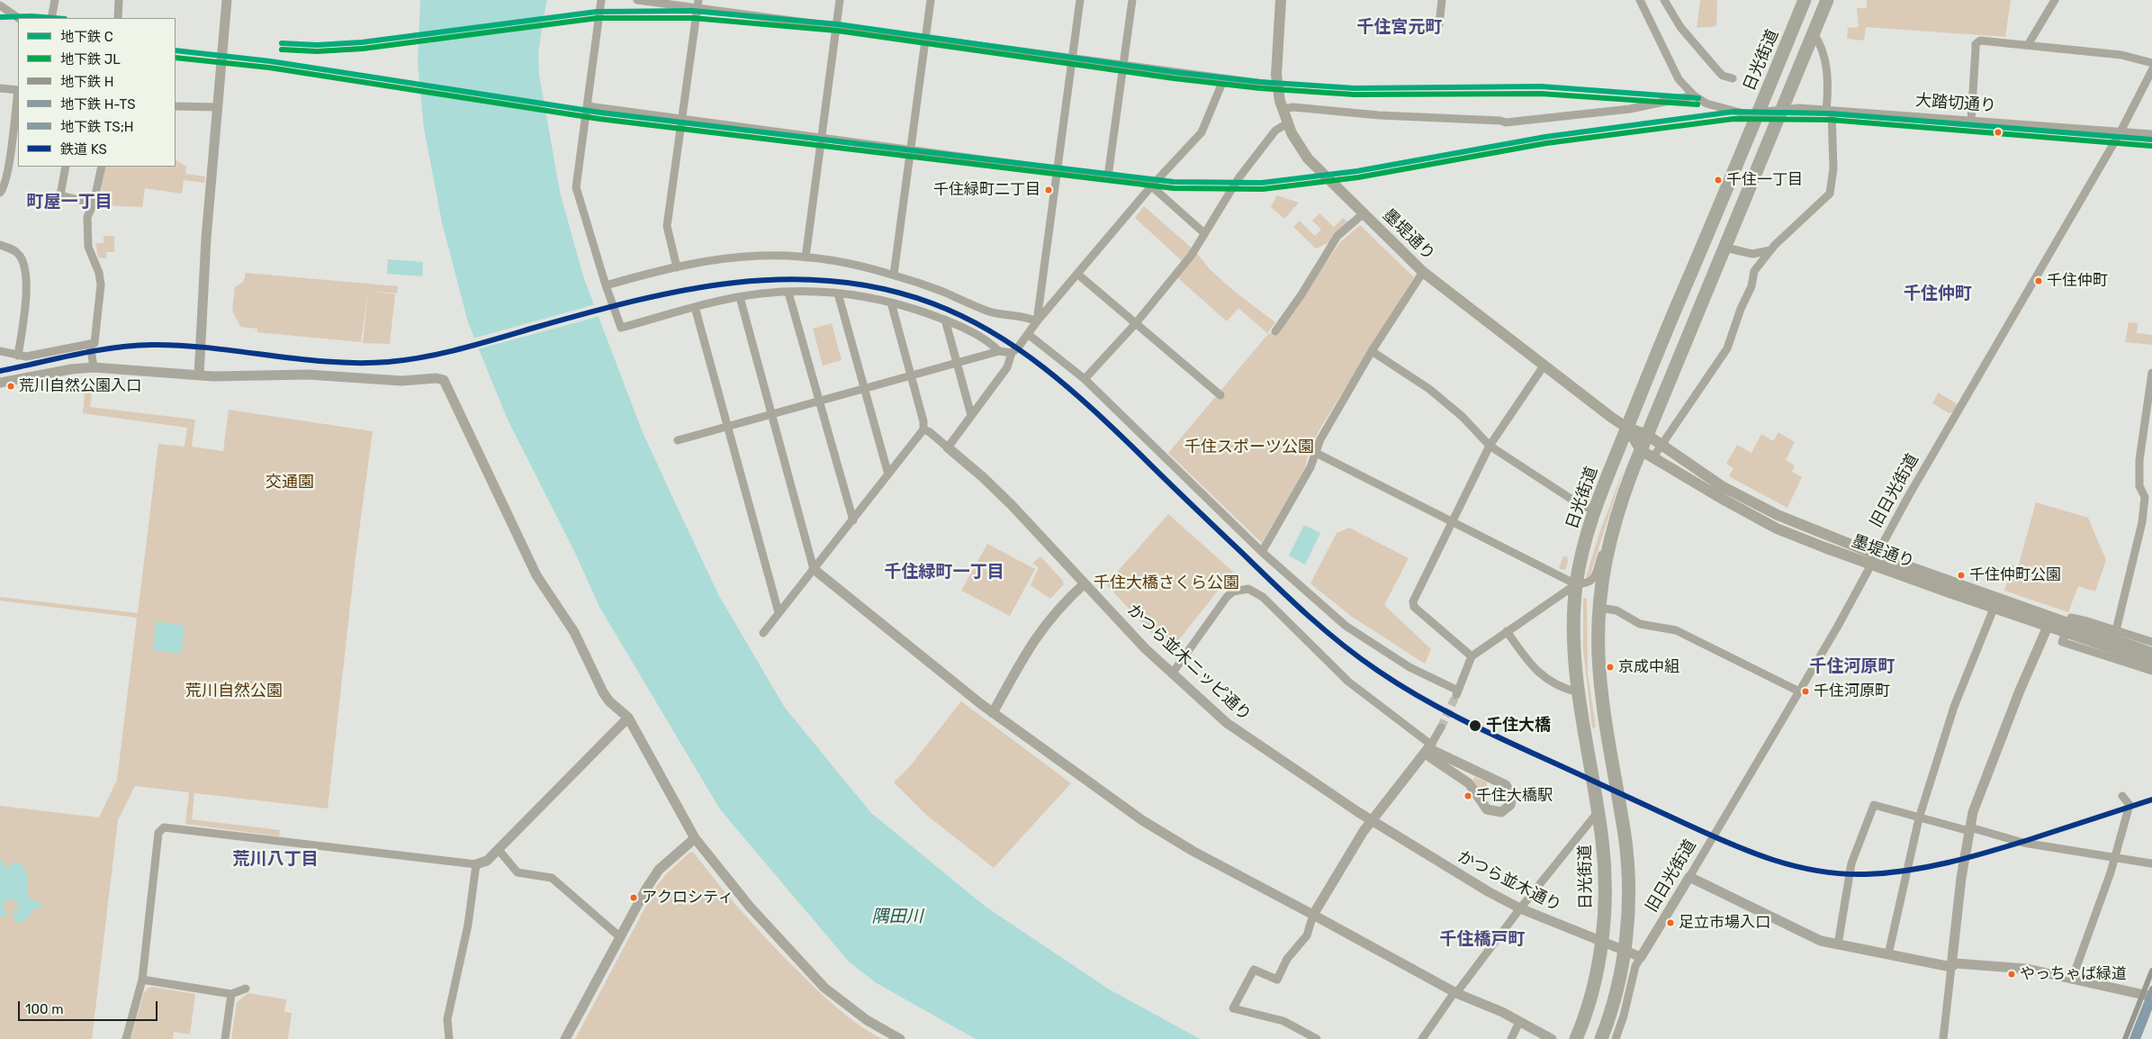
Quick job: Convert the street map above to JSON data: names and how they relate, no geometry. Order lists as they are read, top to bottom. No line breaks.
{"streets":{"highway":["日光街道"],"main road":["墨堤通り"],"street":["大踏切通り","旧日光街道","かつら並木ニッピ通り","かつら並木通り"]},"crossings":[["日光街道","大踏切通り"],["日光街道","墨堤通り"],["日光街道","かつら並木通り"],["大踏切通り","旧日光街道"],["墨堤通り","旧日光街道"],["旧日光街道","かつら並木通り"],["かつら並木ニッピ通り","かつら並木通り"]],"districts":["千住宮元町","町屋一丁目","千住仲町","千住緑町一丁目","千住河原町","荒川八丁目","千住橋戸町"],"water":["隅田川"],"parks":["千住スポーツ公園","交通園","千住大橋さくら公園","荒川自然公園"],"places":["千住一丁目","千住緑町二丁目","千住仲町","荒川自然公園入口","千住仲町公園","京成中組","千住河原町","千住大橋","千住大橋駅","アクロシティ","足立市場入口","やっちゃば緑道"],"lines":["metro line C","metro line JL","rail line KS","metro line H","metro line H-TS","metro line TS;H"],"legend":["地下鉄 C","地下鉄 JL","地下鉄 H","地下鉄 H-TS","地下鉄 TS;H","鉄道 KS"],"scale_bar":"100 m"}
